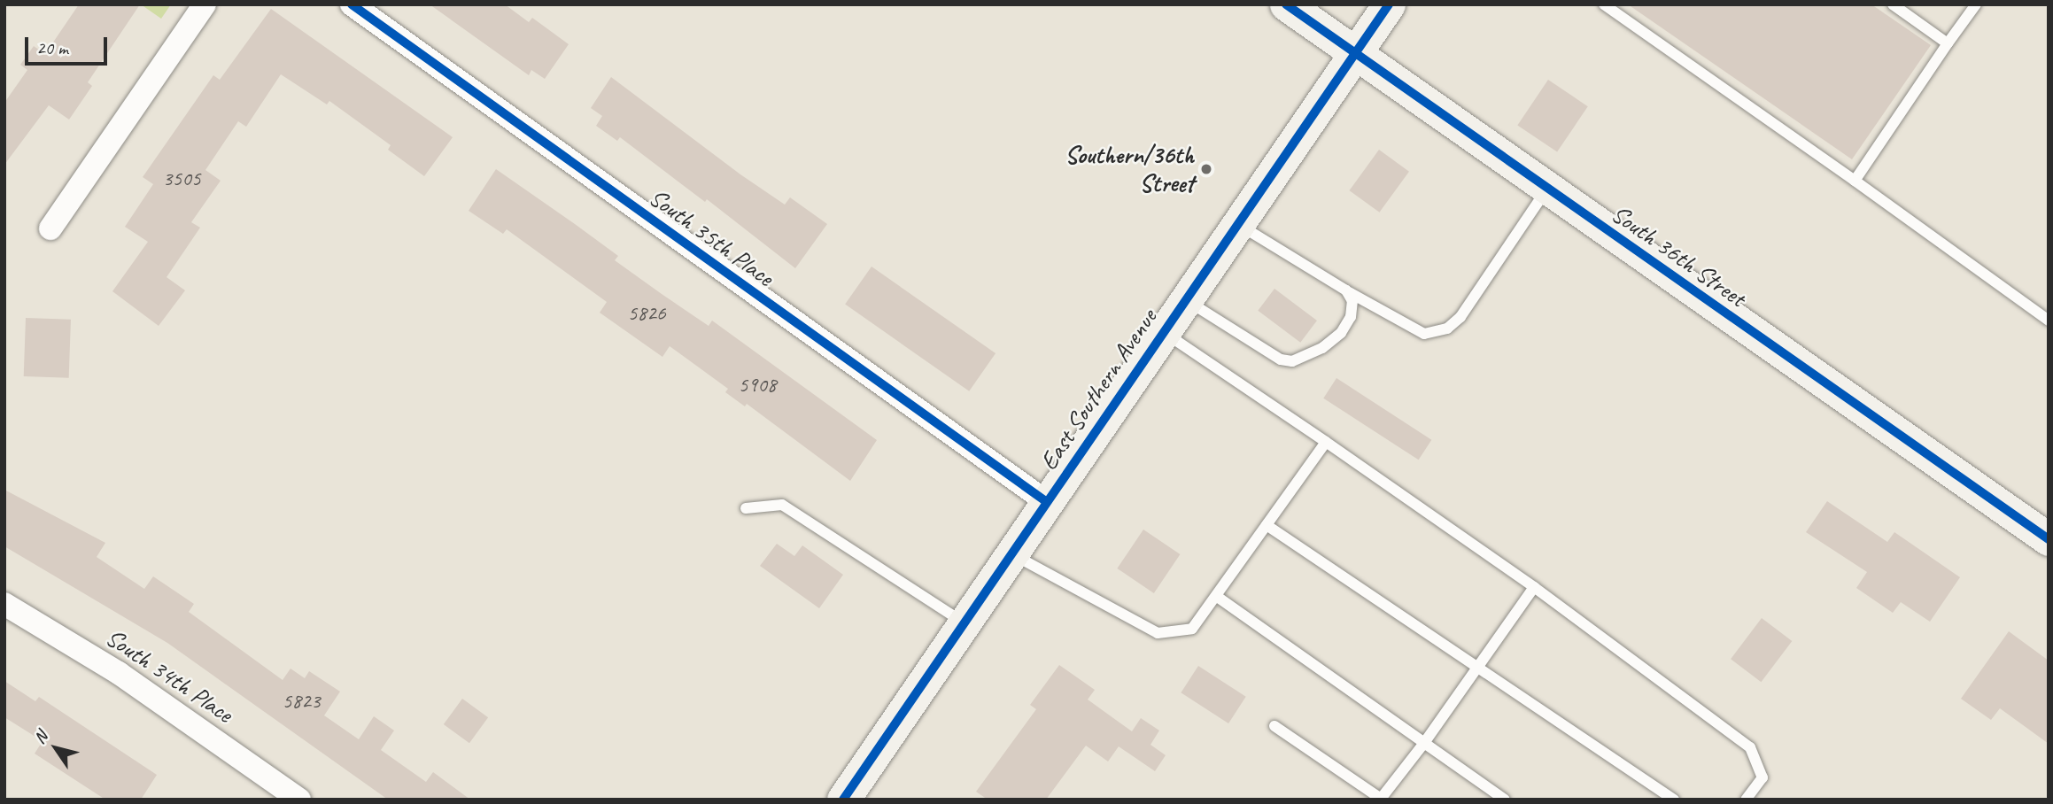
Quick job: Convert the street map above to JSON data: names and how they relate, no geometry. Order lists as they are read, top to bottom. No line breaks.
{"streets":{"main road":["South 36th Street","East Southern Avenue"],"street":["South 35th Place","South 34th Place"]},"crossings":[["South 35th Place","East Southern Avenue"],["South 36th Street","East Southern Avenue"]],"places":["Southern/36th Street"],"house_numbers":["3505","5826","5908","5823"],"scale_bar":"20 m","north":"top left"}
